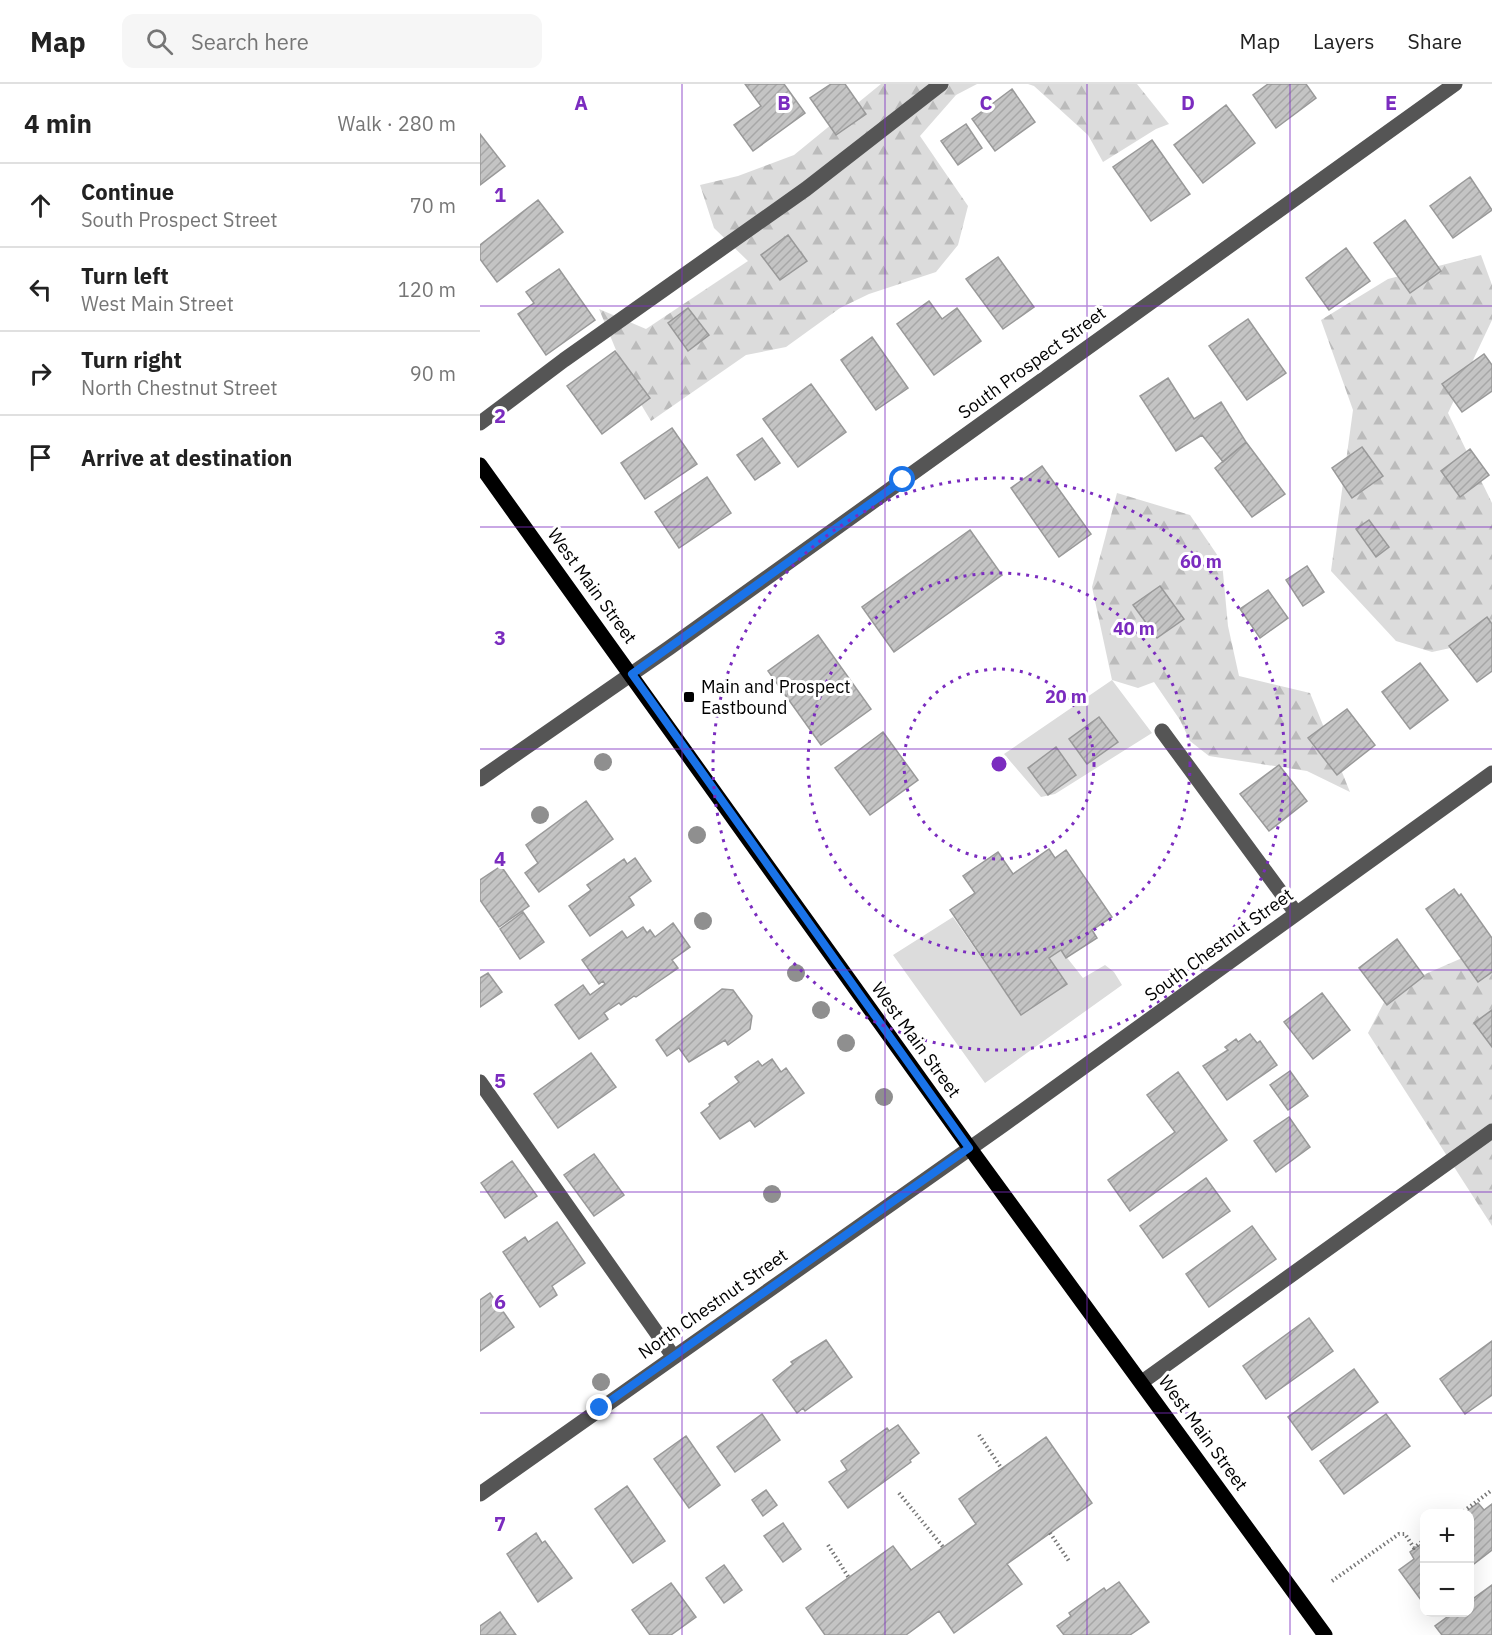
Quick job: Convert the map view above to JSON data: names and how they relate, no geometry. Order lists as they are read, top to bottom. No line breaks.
{"streets":{"main road":["West Main Street"],"street":["South Prospect Street","South Chestnut Street","North Chestnut Street"]},"crossings":[["South Prospect Street","West Main Street"],["West Main Street","South Chestnut Street"],["West Main Street","North Chestnut Street"],["South Chestnut Street","North Chestnut Street"]],"places":{"transit":["Main and Prospect Eastbound"]},"page":{"header":"Map","search":"Search here","nav":["Map","Layers","Share"],"heading":["4 min","Walk · 280 m"],"list":[["Continue","South Prospect Street","70 m"],["Turn left","West Main Street","120 m"],["Turn right","North Chestnut Street","90 m"],"Arrive at destination"],"map_buttons":["+","−"]},"grid":{"columns":["A","B","C","D","E"],"rows":["1","2","3","4","5","6","7"]},"rings":["60 m","40 m","20 m"]}
